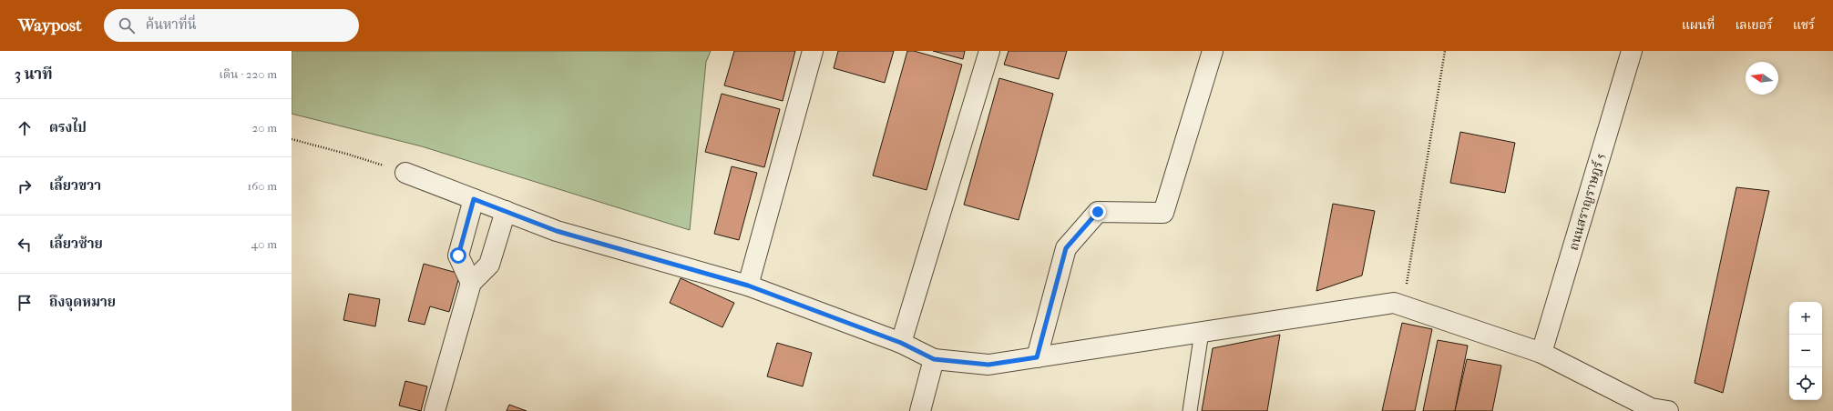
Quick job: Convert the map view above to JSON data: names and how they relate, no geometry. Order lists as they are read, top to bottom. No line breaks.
{"streets":{"street":["ถนนสราญราษฎร์ 5"]},"north":"left","page":{"header":"Waypost","search":"ค้นหาที่นี่","nav":["แผนที่","เลเยอร์","แชร์"],"heading":["3 นาที","เดิน · 220 m"],"list":[["ตรงไป","20 m"],["เลี้ยวขวา","160 m"],["เลี้ยวซ้าย","40 m"],"ถึงจุดหมาย"],"map_buttons":["+","−"]}}
